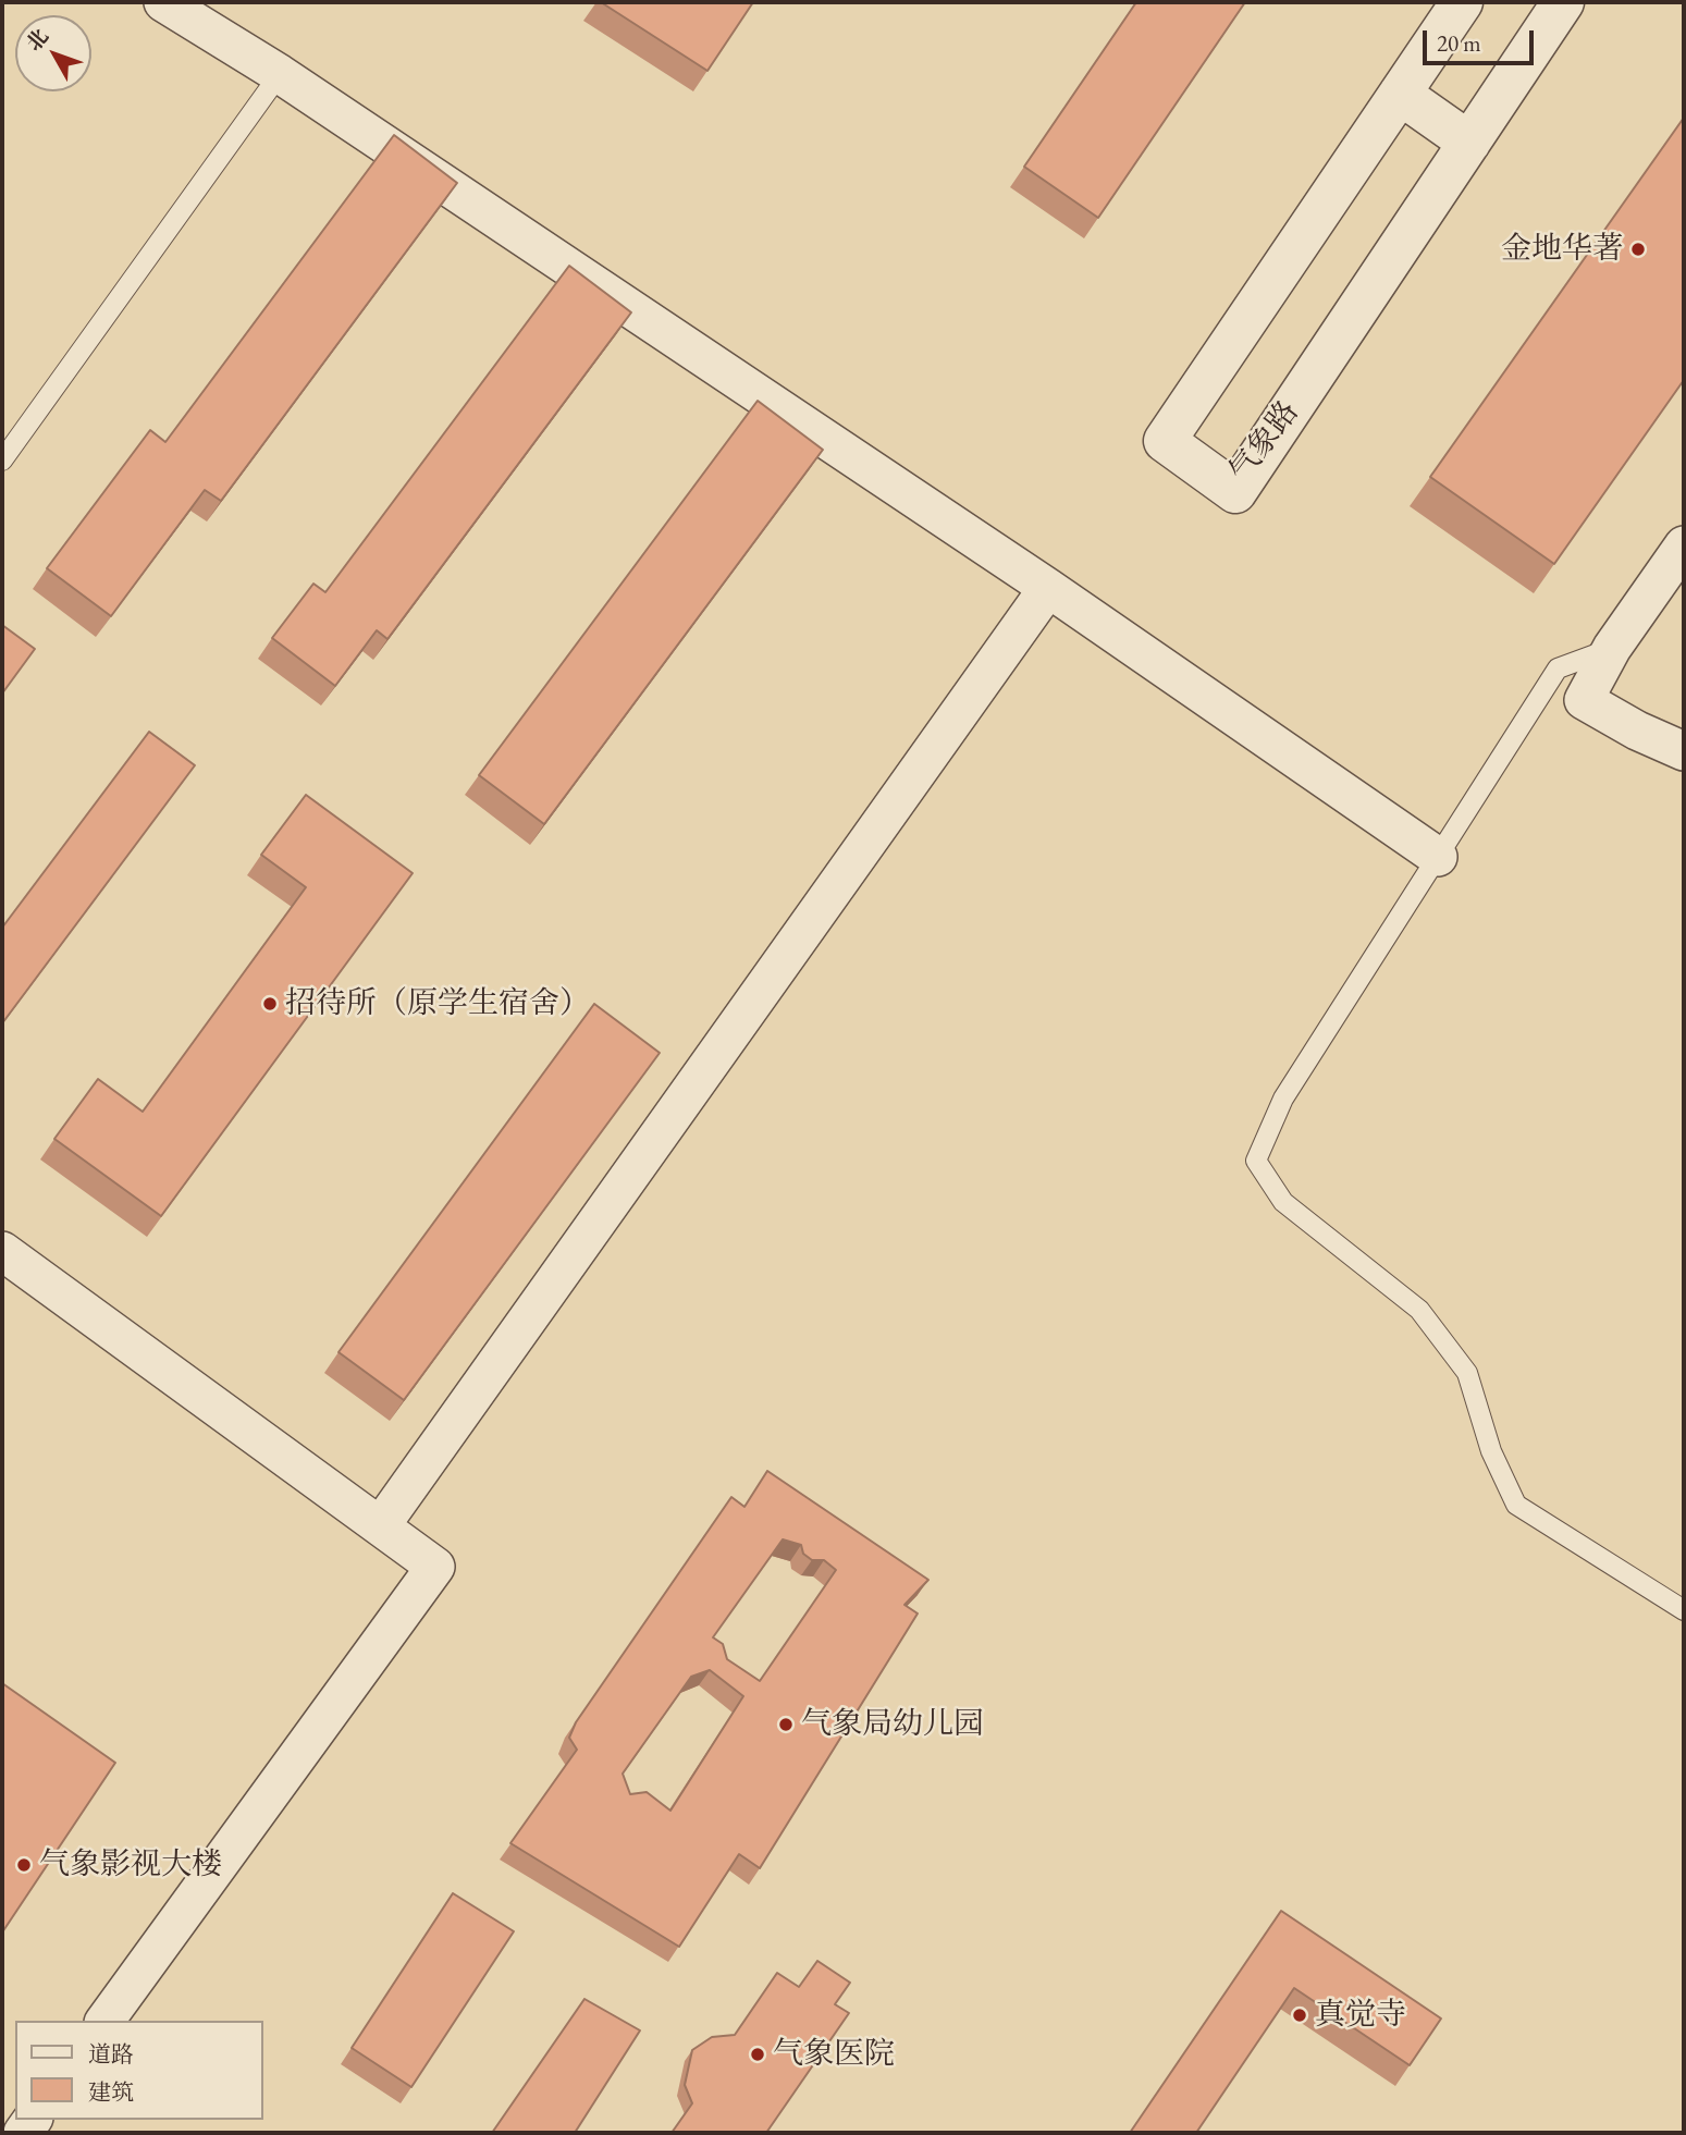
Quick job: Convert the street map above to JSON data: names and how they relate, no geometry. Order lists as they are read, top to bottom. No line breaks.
{"streets":{"street":["气象路"]},"places":["金地华著","招待所（原学生宿舍）","气象局幼儿园","气象影视大楼","真觉寺","气象医院"],"legend":["道路","建筑"],"scale_bar":"20 m","north":"top left"}
